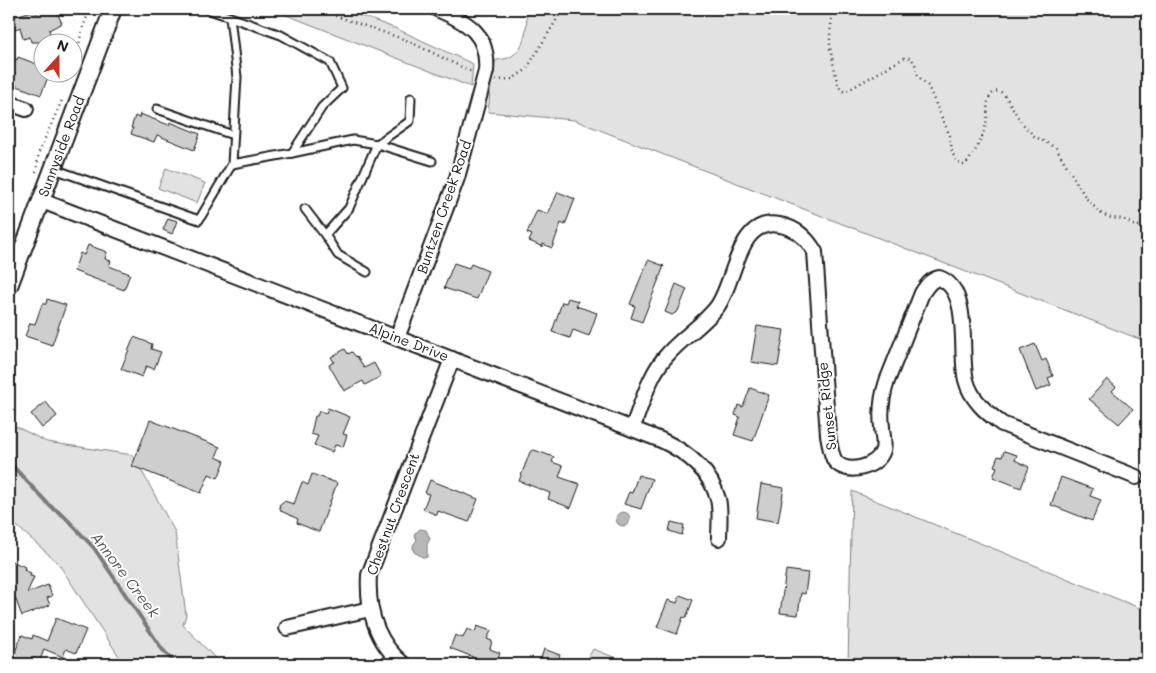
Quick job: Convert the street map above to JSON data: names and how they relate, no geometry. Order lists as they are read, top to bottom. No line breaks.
{"streets":{"street":["Sunnyside Road","Buntzen Creek Road","Alpine Drive","Sunset Ridge","Chestnut Crescent"]},"crossings":[["Sunnyside Road","Alpine Drive"],["Buntzen Creek Road","Alpine Drive"],["Alpine Drive","Sunset Ridge"],["Alpine Drive","Chestnut Crescent"]],"water":["Annore Creek"],"north":"top"}
